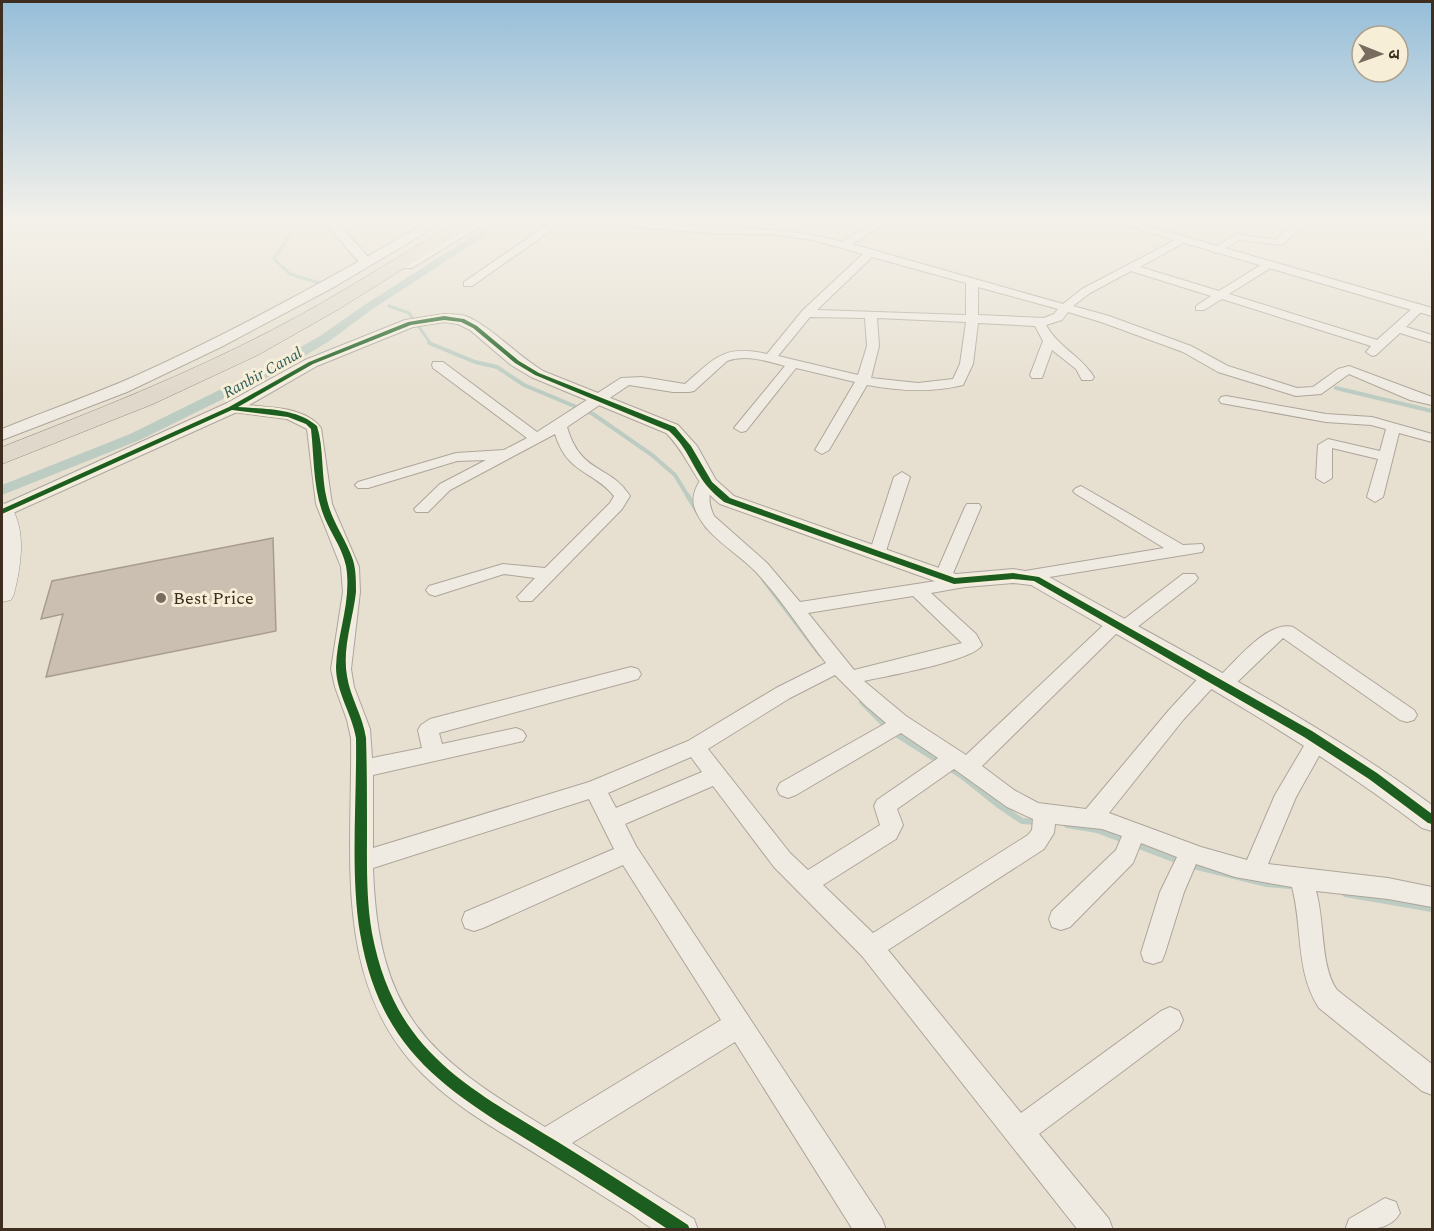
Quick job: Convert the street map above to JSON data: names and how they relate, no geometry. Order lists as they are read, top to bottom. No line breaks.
{"water":["Ranbir Canal"],"places":["Best Price"],"north":"right"}
